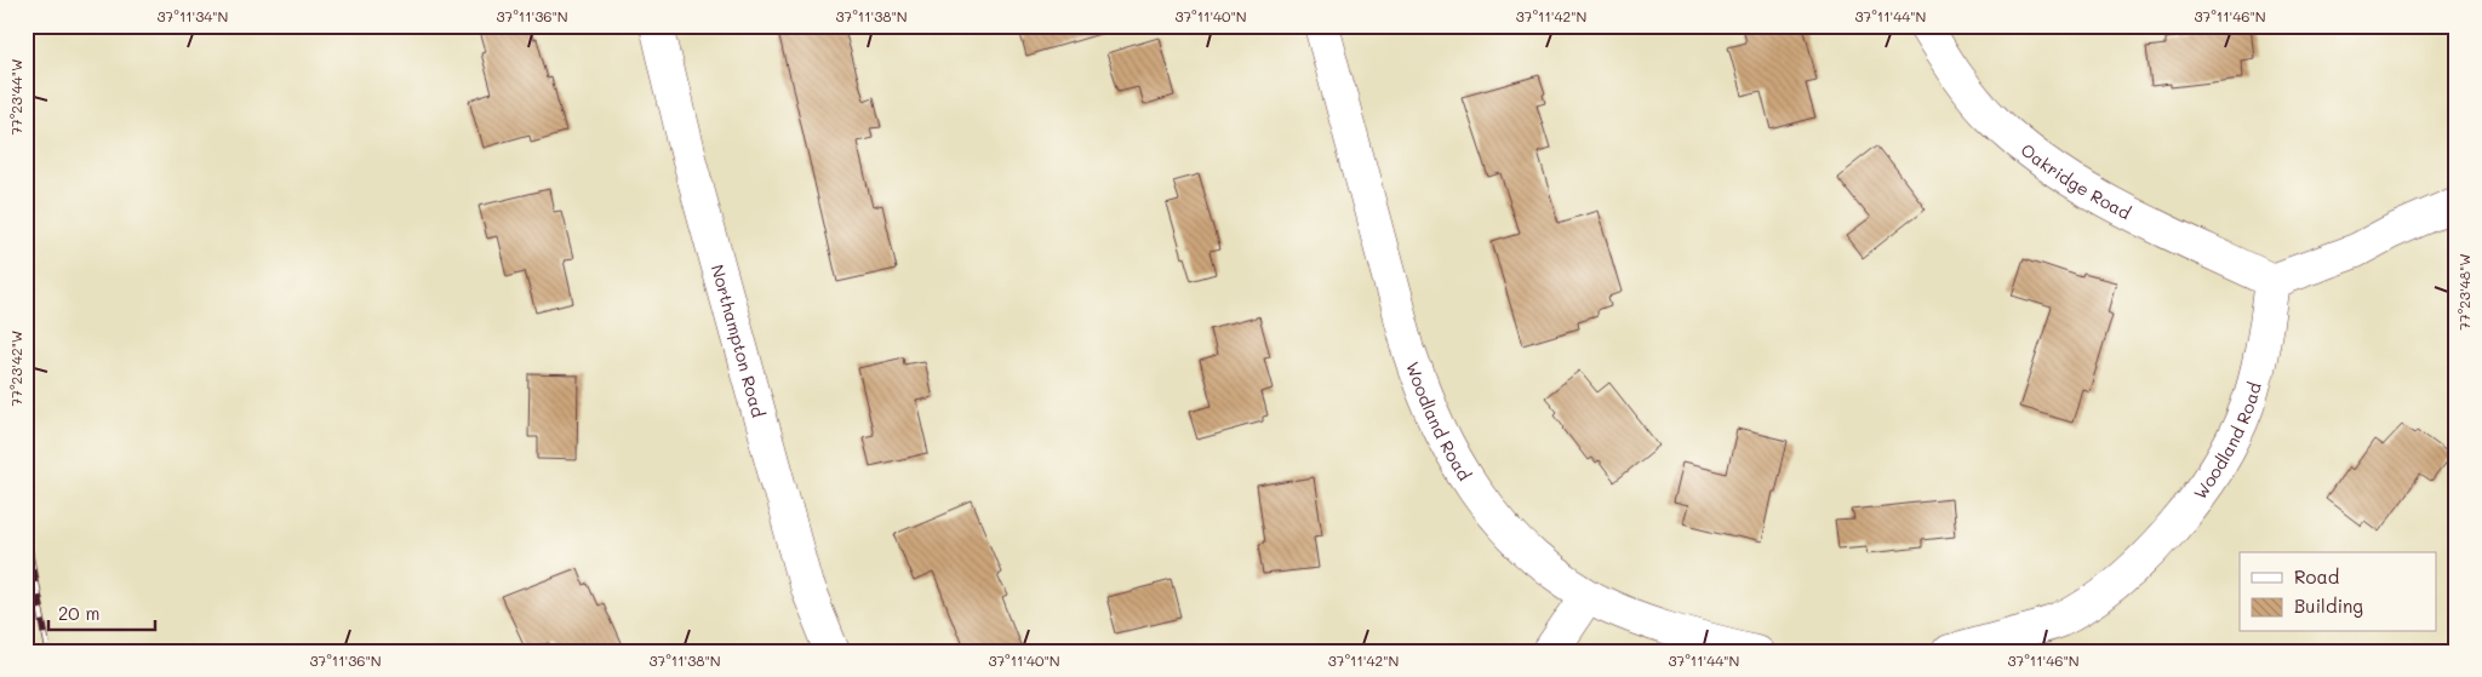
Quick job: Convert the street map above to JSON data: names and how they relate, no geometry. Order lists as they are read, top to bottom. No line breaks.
{"streets":{"street":["Oakridge Road","Northampton Road","Woodland Road"]},"crossings":[["Oakridge Road","Woodland Road"]],"legend":["Road","Building"],"scale_bar":"20 m","coordinates":["37°11'34\"N","37°11'36\"N","37°11'38\"N","37°11'40\"N","37°11'42\"N","37°11'44\"N","37°11'46\"N","77°23'44\"W","77°23'48\"W","77°23'42\"W"]}
